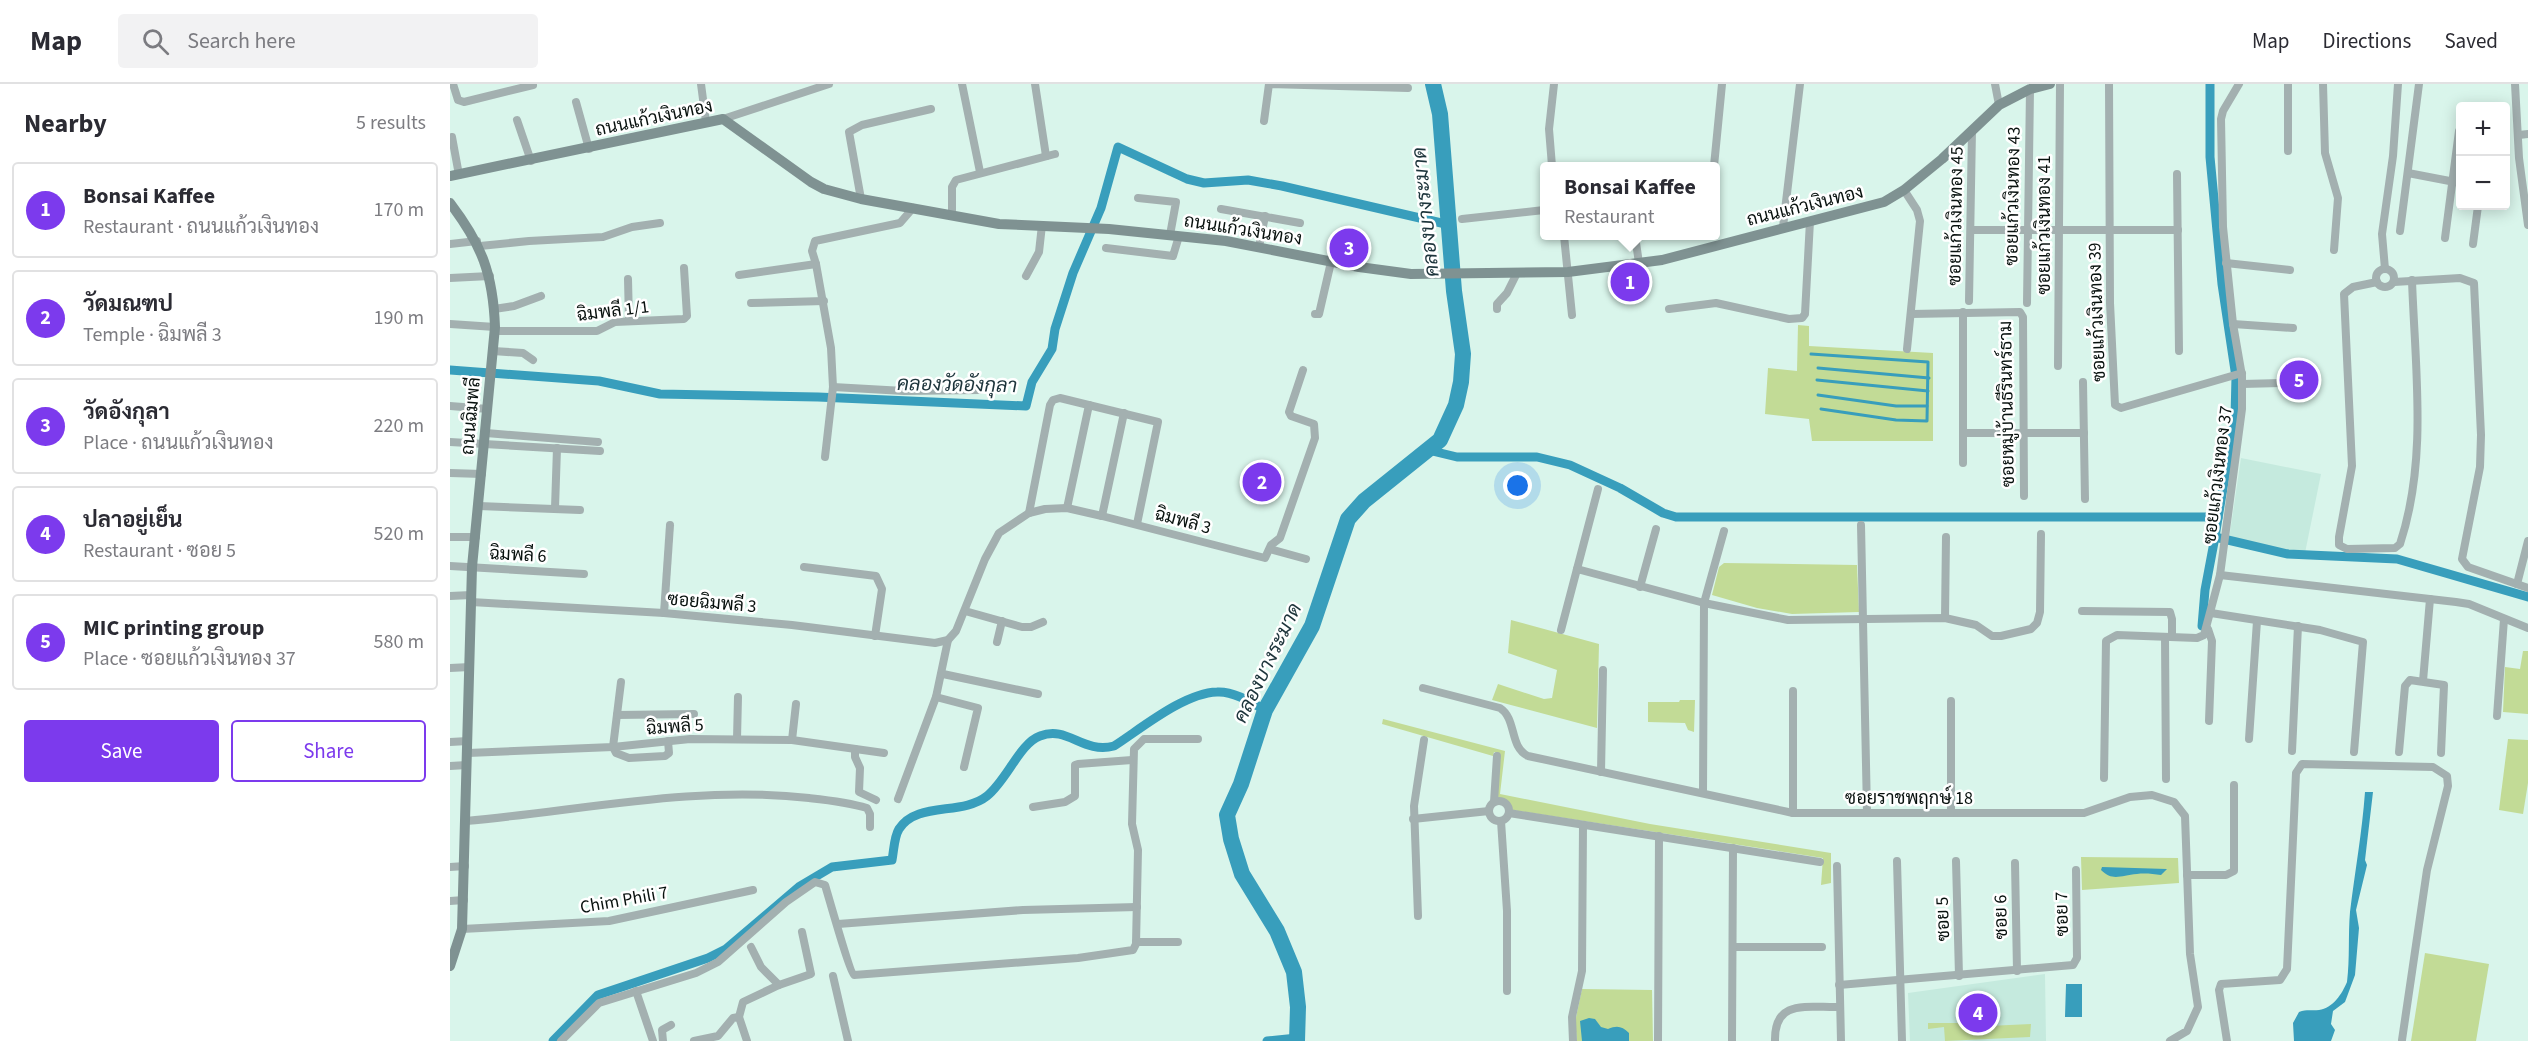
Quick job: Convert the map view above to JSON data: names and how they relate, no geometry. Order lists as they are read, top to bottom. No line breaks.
{"streets":{"street":["ถนนแก้วเงินทอง","ซอยแก้วเงินทอง 43","ซอยแก้วเงินทอง 45","ซอยแก้วเงินทอง 41","ฉิมพลี 1/1","ซอยแก้วเงินทอง 39","ซอยหมู่บ้านธีรินทร์ธาม","ถนนฉิมพลี","ซอยแก้วเงินทอง 37","ฉิมพลี 3","ฉิมพลี 6","ซอยฉิมพลี 3","ฉิมพลี 5","ซอยราชพฤกษ์ 18","Chim Phili 7","ซอย 7","ซอย 6","ซอย 5"]},"crossings":[["ถนนแก้วเงินทอง","ซอยแก้วเงินทอง 43"],["ถนนแก้วเงินทอง","ซอยแก้วเงินทอง 45"],["ฉิมพลี 1/1","ถนนฉิมพลี"],["ซอยแก้วเงินทอง 39","ซอยแก้วเงินทอง 37"],["ถนนฉิมพลี","ฉิมพลี 6"],["ถนนฉิมพลี","ซอยฉิมพลี 3"],["ถนนฉิมพลี","ฉิมพลี 5"],["ถนนฉิมพลี","Chim Phili 7"],["ฉิมพลี 3","ซอยฉิมพลี 3"],["ซอย 7","ซอย 6"]],"water":["คลองบางระมาด","คลองวัดอังกุลา"],"page":{"header":"Map","search":"Search here","nav":["Map","Directions","Saved"],"heading":["Nearby","5 results"],"map_buttons":["+","−"],"list":[{"mark":"1","name":"Bonsai Kaffee","note":"Restaurant · ถนนแก้วเงินทอง","value":"170 m"},{"mark":"2","name":"วัดมณฑป","note":"Temple · ฉิมพลี 3","value":"190 m"},{"mark":"3","name":"วัดอังกุลา","note":"Place · ถนนแก้วเงินทอง","value":"220 m"},{"mark":"4","name":"ปลาอยู่เย็น","note":"Restaurant · ซอย 5","value":"520 m"},{"mark":"5","name":"MIC printing group","note":"Place · ซอยแก้วเงินทอง 37","value":"580 m"}],"popup":["Bonsai Kaffee","Restaurant"],"pins":["3","1","5","2","4"],"buttons":["Save","Share"]}}
